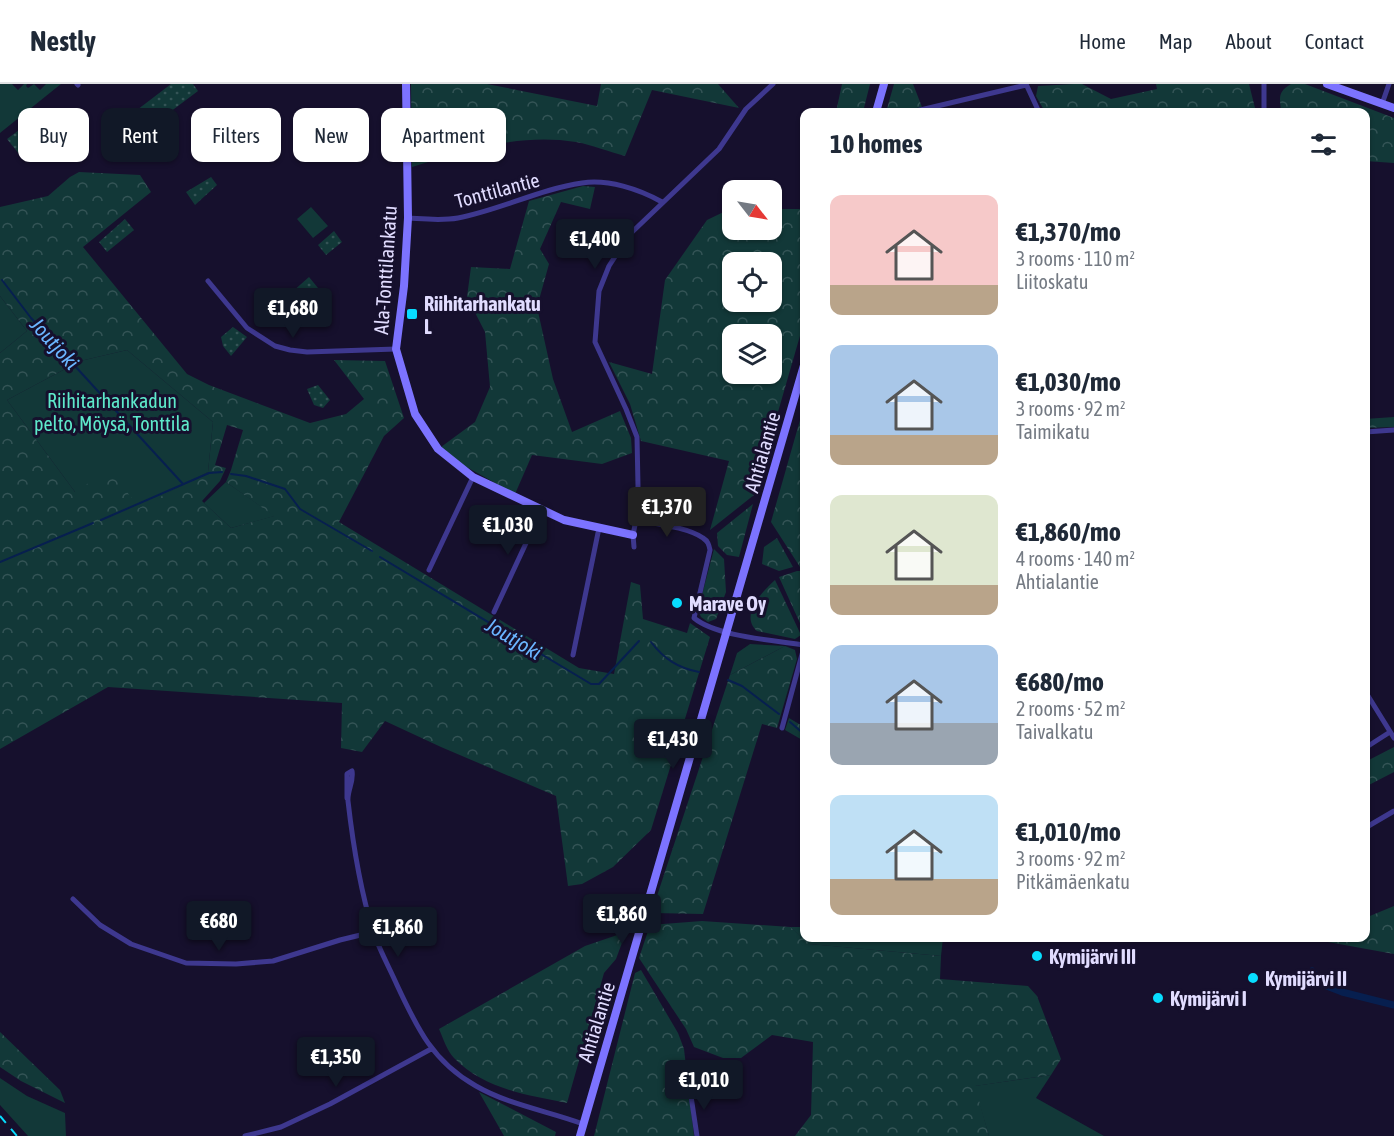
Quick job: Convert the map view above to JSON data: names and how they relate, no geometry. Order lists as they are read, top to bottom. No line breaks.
{"streets":{"main road":["Ala-Tonttilankatu","Ahtialantie"],"street":["Tonttilantie"]},"crossings":[["Tonttilantie","Ala-Tonttilankatu"]],"water":["Joutjoki"],"parks":["Riihitarhankadun pelto, Möysä, Tonttila"],"places":{"transit":["Riihitarhankatu L"],"other":["Marave Oy","Kymijärvi III","Kymijärvi II","Kymijärvi I"]},"north":"bottom right","page":{"header":"Nestly","nav":["Home","Map","About","Contact"],"chip":["Buy","Rent","Filters","New","Apartment"],"heading":"10 homes","list":[{"name":"€1,370/mo","note":"3 rooms · 110 m² · Liitoskatu"},{"name":"€1,030/mo","note":"3 rooms · 92 m² · Taimikatu"},{"name":"€1,860/mo","note":"4 rooms · 140 m² · Ahtialantie"},{"name":"€680/mo","note":"2 rooms · 52 m² · Taivalkatu"},{"name":"€1,010/mo","note":"3 rooms · 92 m² · Pitkämäenkatu"}],"price":["€1,400","€1,680","€1,370","€1,030","€1,430","€1,860","€680","€1,860","€1,350","€1,010"]}}
